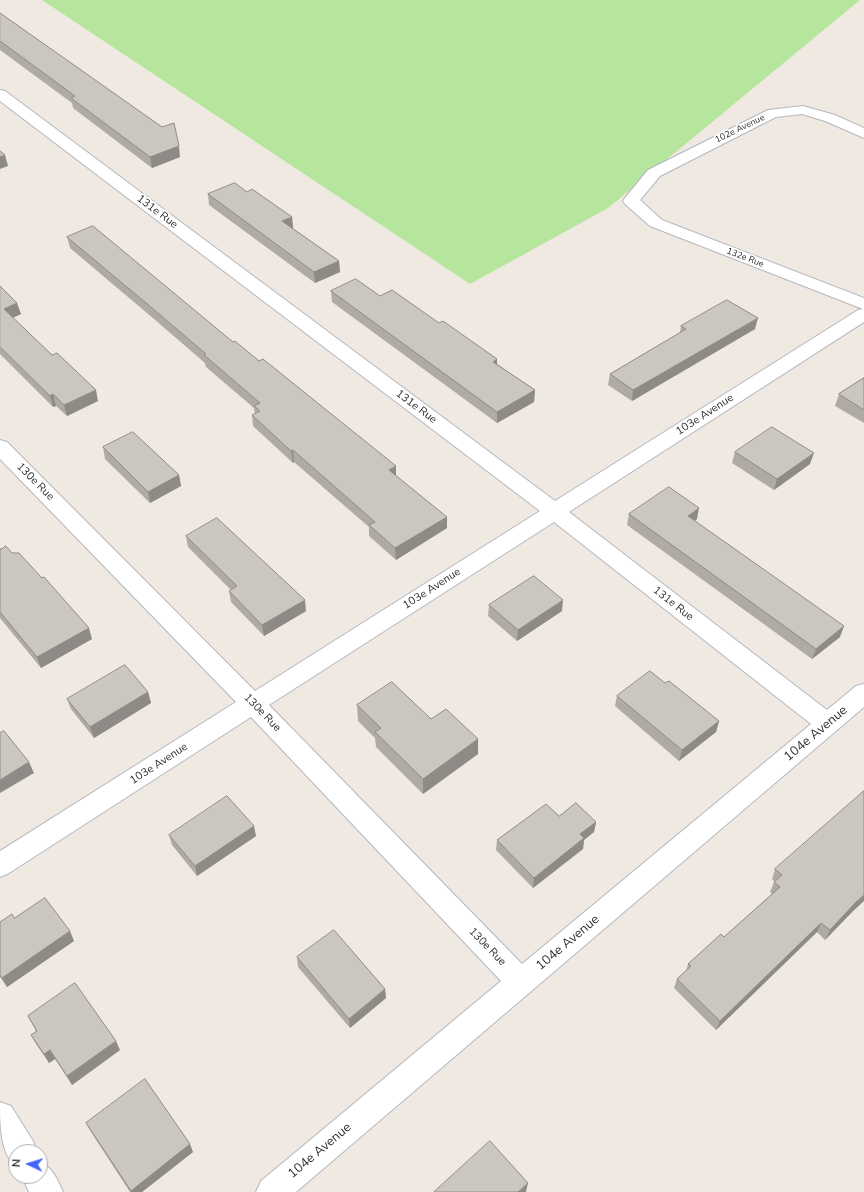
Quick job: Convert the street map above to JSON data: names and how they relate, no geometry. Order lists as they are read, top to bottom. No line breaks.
{"streets":{"street":["102e Avenue","131e Rue","132e Rue","103e Avenue","130e Rue","104e Avenue"]},"crossings":[["102e Avenue","132e Rue"],["131e Rue","103e Avenue"],["131e Rue","104e Avenue"],["103e Avenue","130e Rue"],["130e Rue","104e Avenue"]],"north":"left"}
